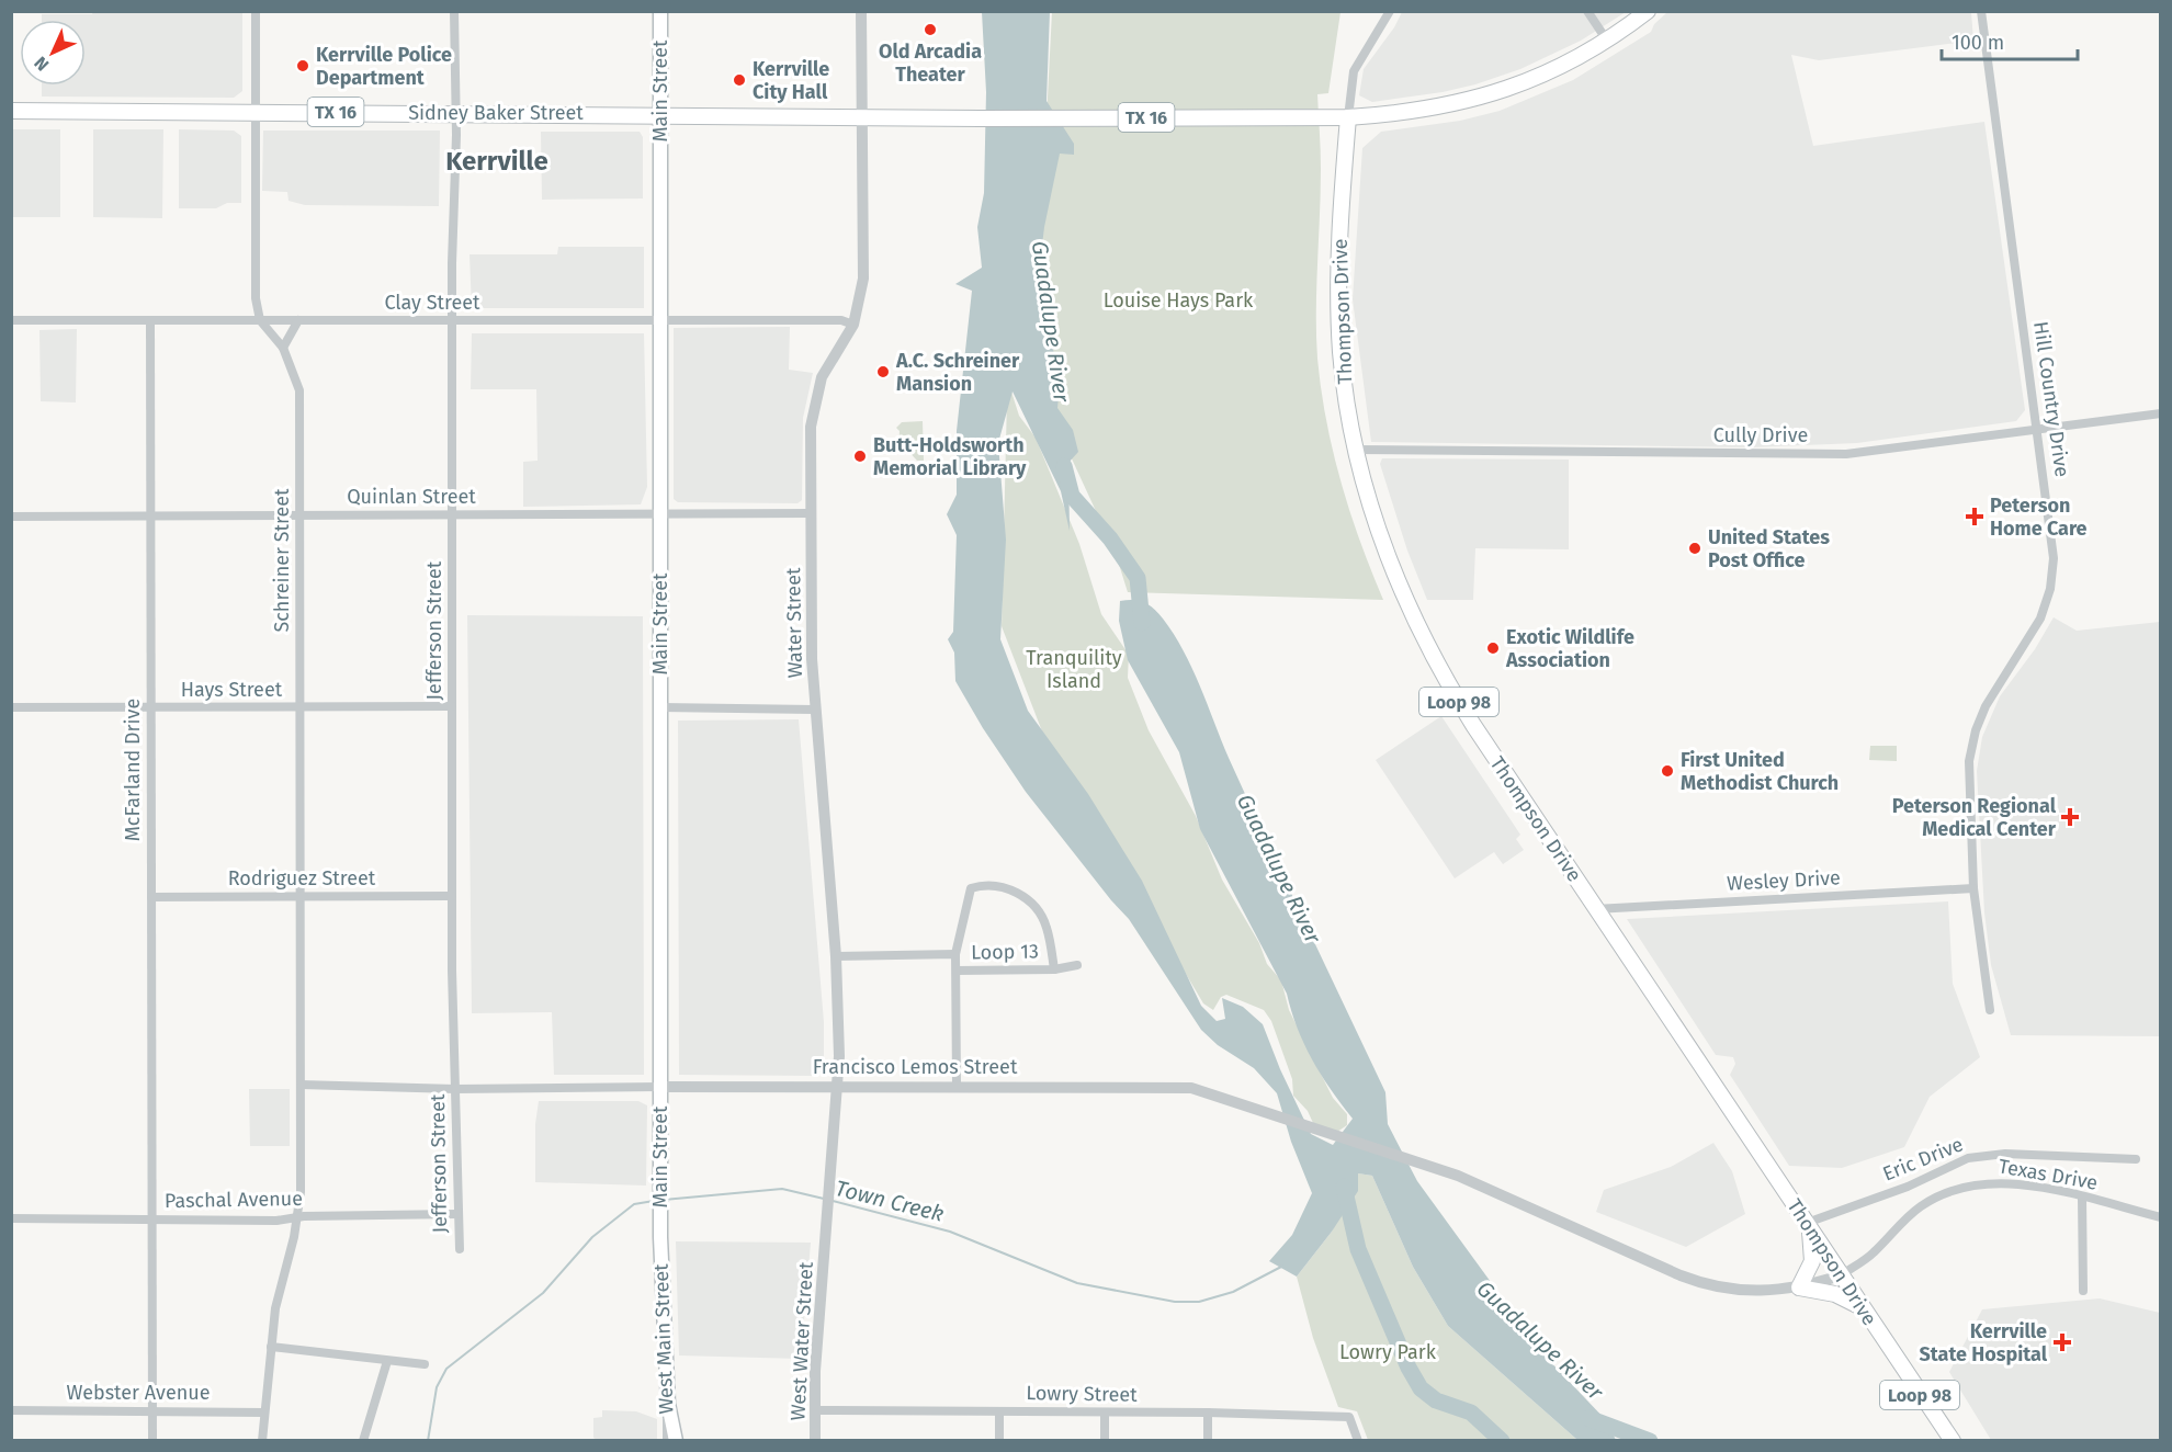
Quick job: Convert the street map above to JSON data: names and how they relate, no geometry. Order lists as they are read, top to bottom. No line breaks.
{"streets":{"main road":["Main Street","TX 16","Sidney Baker Street","Thompson Drive","Loop 98","West Main Street"],"street":["Clay Street","Hill Country Drive","Cully Drive","Quinlan Street","Schreiner Street","Water Street","Jefferson Street","Hays Street","McFarland Drive","Rodriguez Street","Wesley Drive","Loop 13","Francisco Lemos Street","Eric Drive","Texas Drive","Paschal Avenue","West Water Street","Webster Avenue","Lowry Street"]},"crossings":[["Main Street","Sidney Baker Street"],["Main Street","Clay Street"],["Main Street","Quinlan Street"],["Main Street","Francisco Lemos Street"],["Main Street","West Main Street"],["TX 16","Sidney Baker Street"],["TX 16","Thompson Drive"],["Sidney Baker Street","Thompson Drive"],["Sidney Baker Street","Water Street"],["Sidney Baker Street","Jefferson Street"],["Clay Street","Schreiner Street"],["Clay Street","Water Street"],["Clay Street","Jefferson Street"],["Clay Street","McFarland Drive"],["Thompson Drive","Cully Drive"],["Thompson Drive","Wesley Drive"],["Thompson Drive","Francisco Lemos Street"],["Thompson Drive","Eric Drive"],["Thompson Drive","Texas Drive"],["Hill Country Drive","Cully Drive"],["Hill Country Drive","Wesley Drive"],["Quinlan Street","Schreiner Street"],["Quinlan Street","Water Street"],["Quinlan Street","Jefferson Street"],["Quinlan Street","McFarland Drive"],["Schreiner Street","Hays Street"],["Schreiner Street","Rodriguez Street"],["Schreiner Street","Francisco Lemos Street"],["Schreiner Street","Paschal Avenue"],["Schreiner Street","Webster Avenue"],["Water Street","Francisco Lemos Street"],["Water Street","West Water Street"],["Jefferson Street","Hays Street"],["Jefferson Street","Rodriguez Street"],["Jefferson Street","Francisco Lemos Street"],["Jefferson Street","Paschal Avenue"],["Hays Street","McFarland Drive"],["McFarland Drive","Rodriguez Street"],["McFarland Drive","Paschal Avenue"],["McFarland Drive","Webster Avenue"],["Francisco Lemos Street","Texas Drive"],["West Water Street","Lowry Street"]],"districts":["Kerrville"],"water":["Guadalupe River","Town Creek"],"parks":["Louise Hays Park","Tranquility Island","Lowry Park"],"places":{"other":["Old Arcadia Theater","Kerrville Police Department","Kerrville City Hall","A.C. Schreiner Mansion","Butt-Holdsworth Memorial Library","United States Post Office","Exotic Wildlife Association","First United Methodist Church"],"health":["Peterson Home Care","Peterson Regional Medical Center","Kerrville State Hospital"]},"scale_bar":"100 m","north":"bottom left"}
